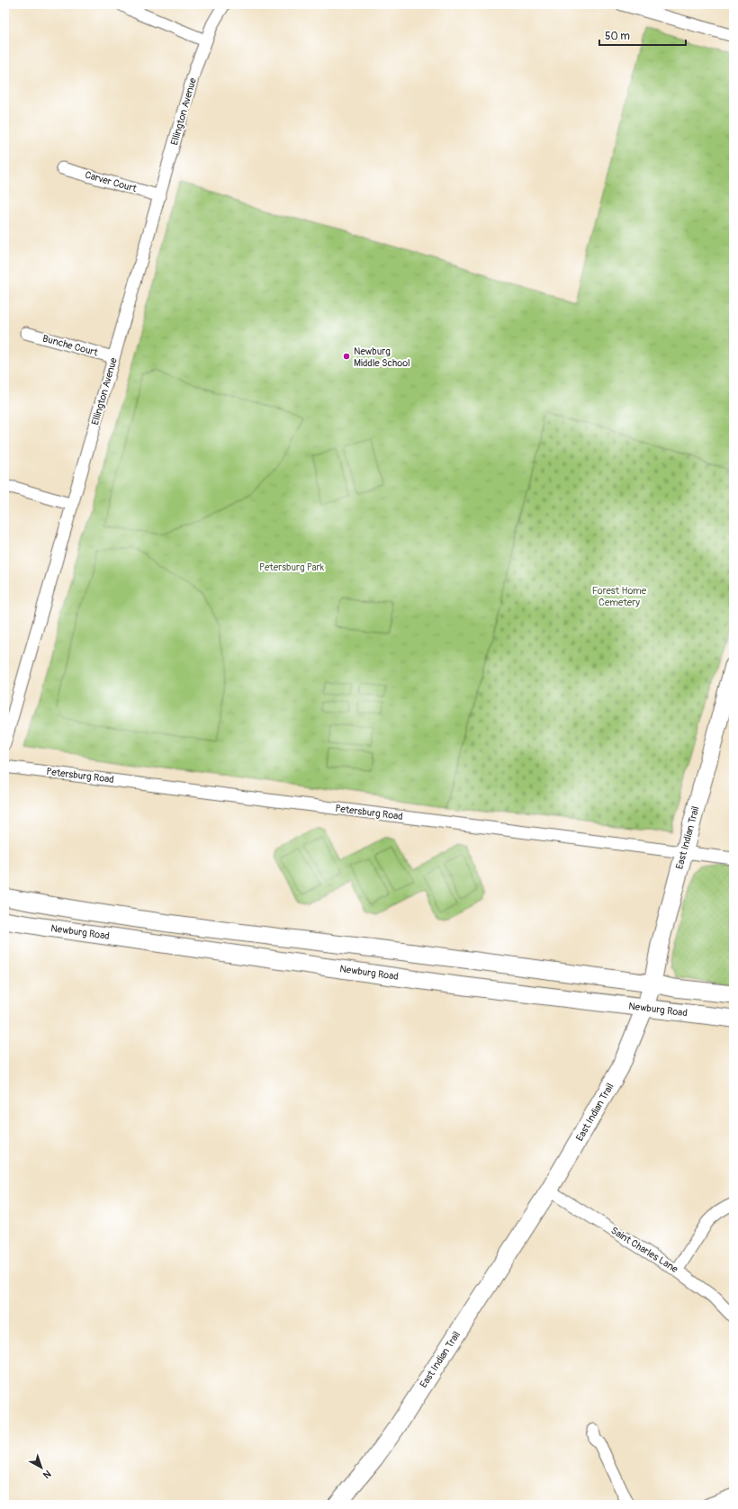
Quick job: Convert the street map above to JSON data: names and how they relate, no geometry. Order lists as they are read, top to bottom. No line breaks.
{"streets":{"main road":["East Indian Trail","Newburg Road"],"street":["Ellington Avenue","Carver Court","Bunche Court","Petersburg Road","Saint Charles Lane"]},"crossings":[["Ellington Avenue","Carver Court"],["Ellington Avenue","Bunche Court"],["Petersburg Road","East Indian Trail"],["East Indian Trail","Newburg Road"],["East Indian Trail","Saint Charles Lane"]],"parks":["Petersburg Park","Forest Home Cemetery"],"places":["Newburg Middle School"],"scale_bar":"50 m","north":"bottom right"}
